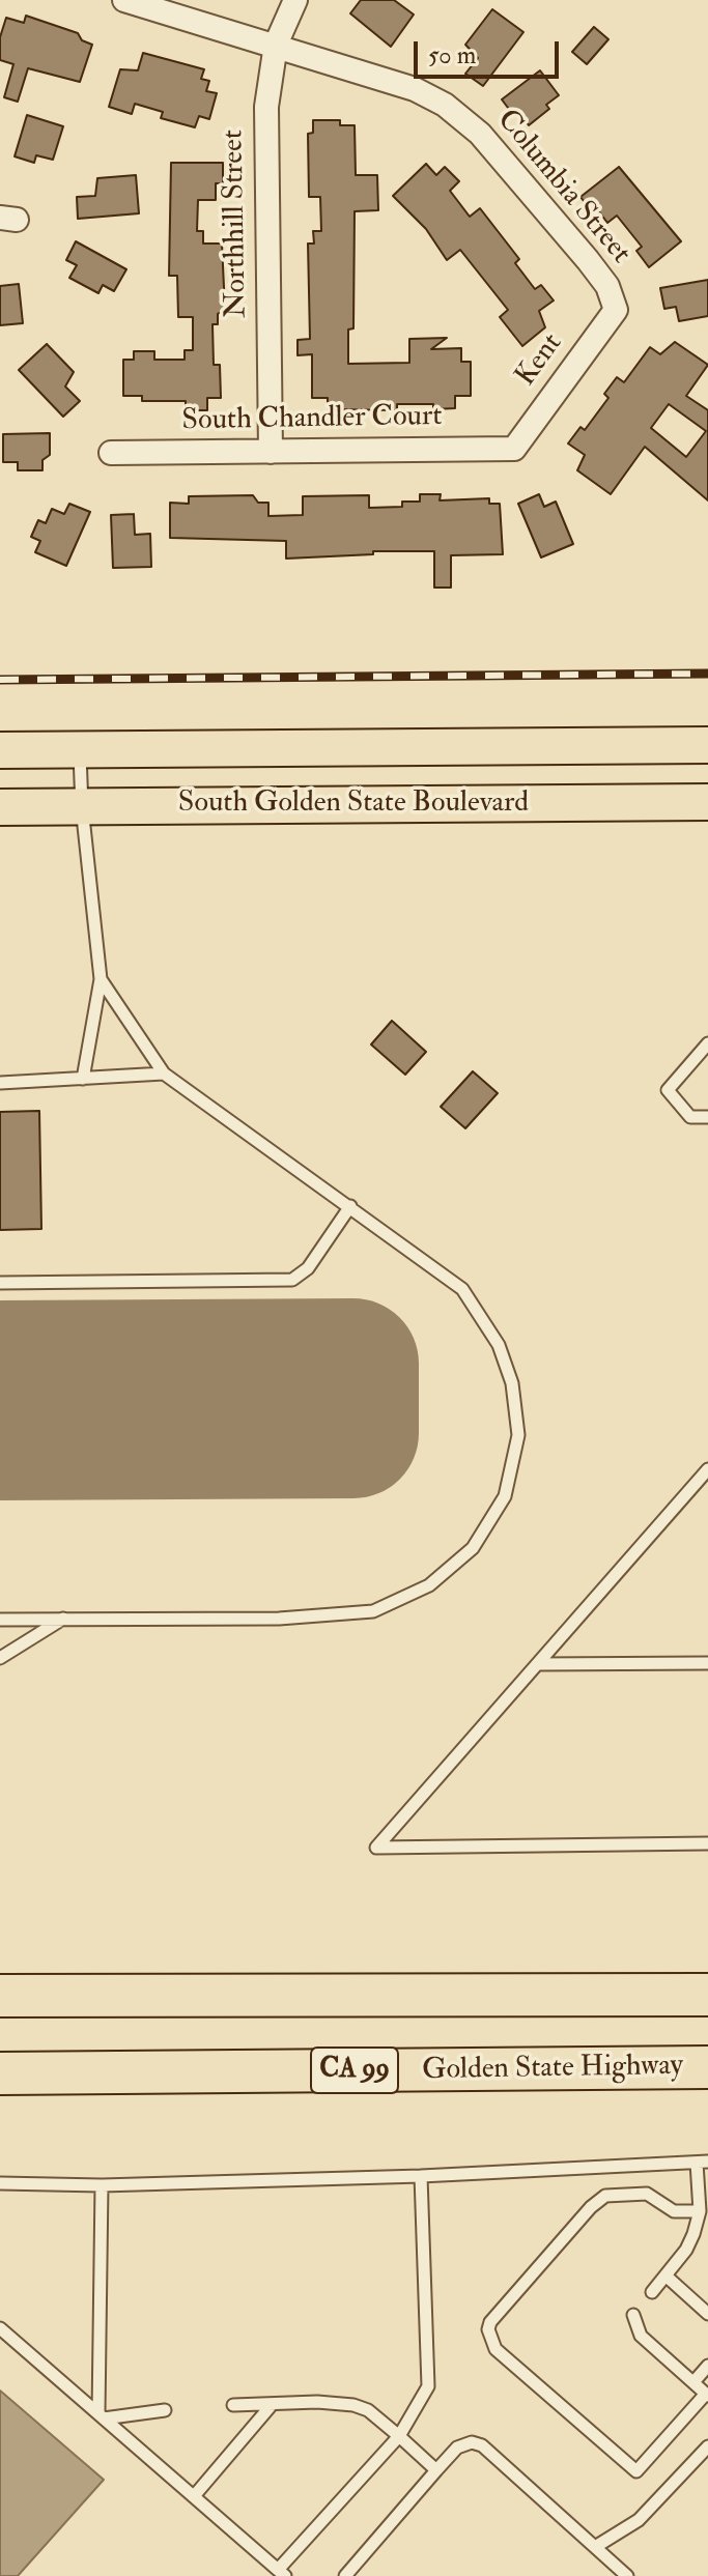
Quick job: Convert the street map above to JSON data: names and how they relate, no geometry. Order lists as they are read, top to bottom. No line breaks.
{"streets":{"highway":["Golden State Highway","CA 99"],"main road":["South Golden State Boulevard"],"street":["Columbia Street","Northhill Street","Kent","South Chandler Court"]},"crossings":[["Columbia Street","Northhill Street"],["Columbia Street","Kent"],["Northhill Street","South Chandler Court"],["Kent","South Chandler Court"]],"scale_bar":"50 m"}
